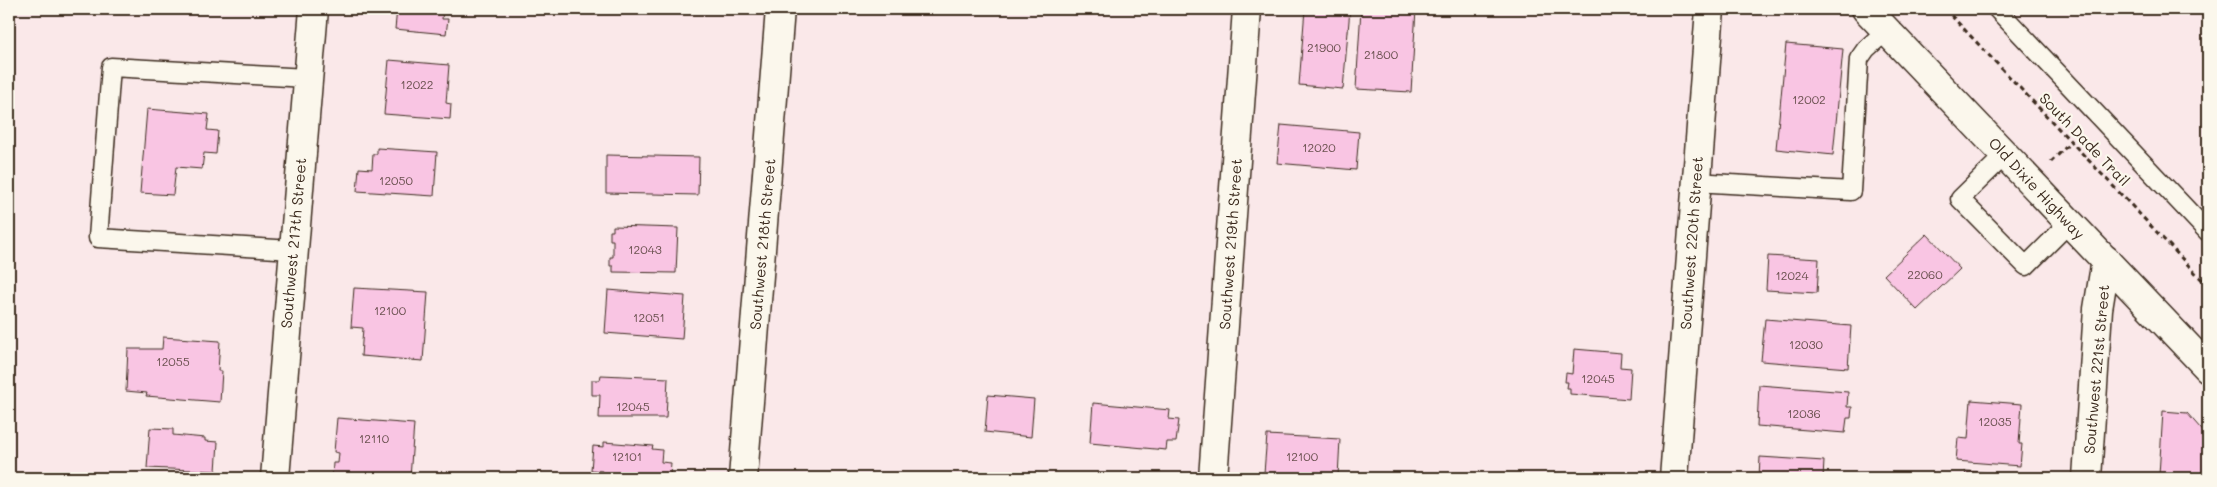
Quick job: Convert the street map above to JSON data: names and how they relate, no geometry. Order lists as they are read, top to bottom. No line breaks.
{"streets":{"street":["Old Dixie Highway","Southwest 217th Street","Southwest 220th Street","Southwest 218th Street","Southwest 219th Street","Southwest 221st Street"],"path":["South Dade Trail"]},"crossings":[["Old Dixie Highway","Southwest 221st Street"]],"house_numbers":["21900","21800","12022","12002","12020","12050","12043","22060","12024","12100","12051","12030","12055","12045","12045","12036","12035","12110","12101","12100"]}
